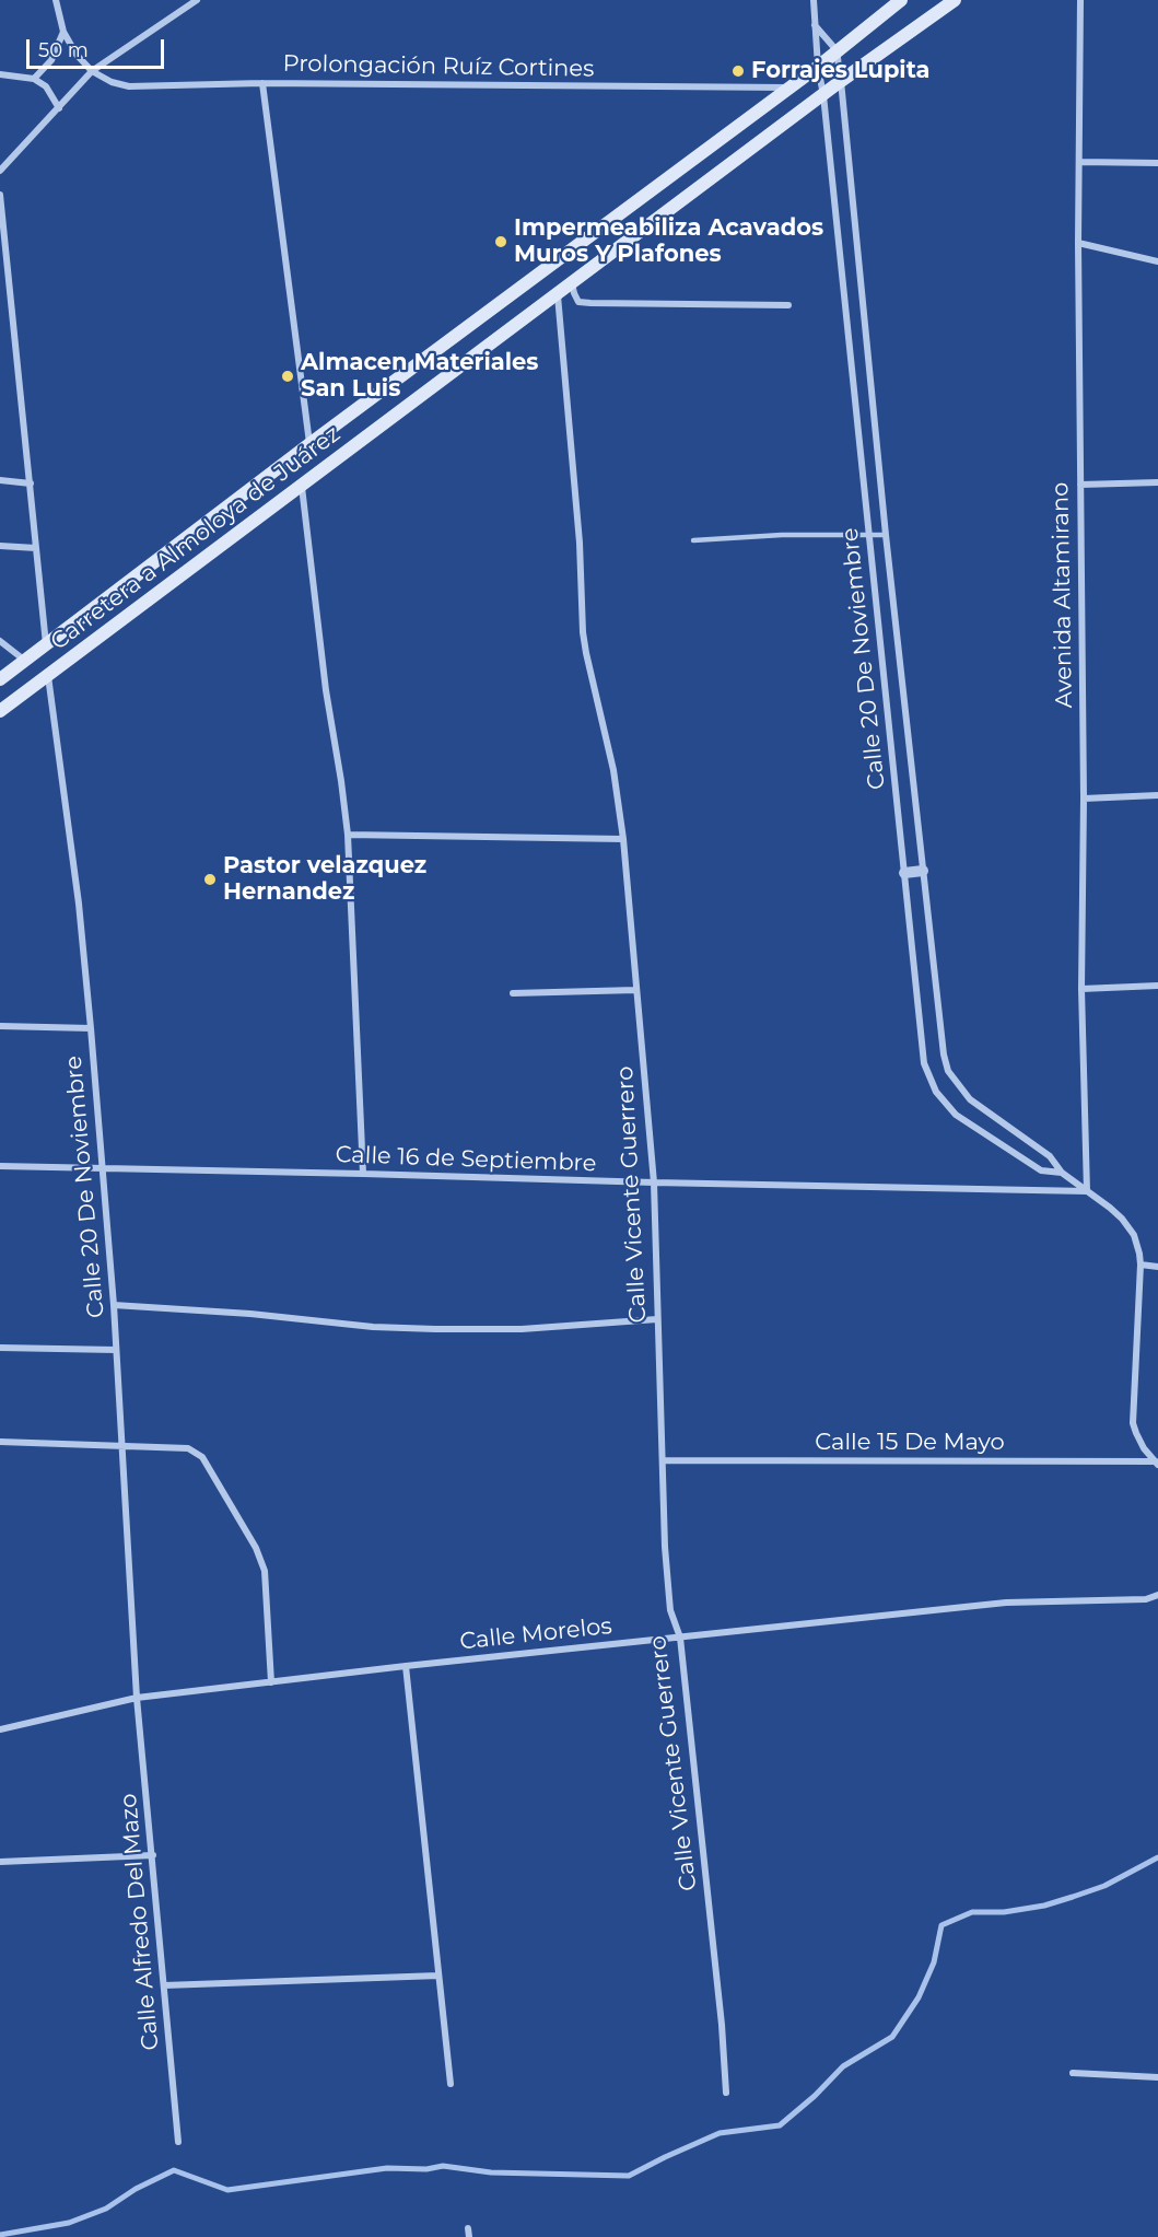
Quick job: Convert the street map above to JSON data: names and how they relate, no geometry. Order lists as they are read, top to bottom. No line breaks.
{"streets":{"main road":["Carretera a Almoloya de Juárez"],"street":["Prolongación Ruíz Cortines","Avenida Altamirano","Calle 20 De Noviembre","Calle 16 de Septiembre","Calle Vicente Guerrero","Calle 15 De Mayo","Calle Morelos","Calle Alfredo Del Mazo"]},"crossings":[["Prolongación Ruíz Cortines","Carretera a Almoloya de Juárez"],["Carretera a Almoloya de Juárez","Calle 20 De Noviembre"],["Carretera a Almoloya de Juárez","Calle Vicente Guerrero"],["Avenida Altamirano","Calle 20 De Noviembre"],["Avenida Altamirano","Calle 16 de Septiembre"],["Calle 20 De Noviembre","Calle 16 de Septiembre"],["Calle 20 De Noviembre","Calle 15 De Mayo"],["Calle 20 De Noviembre","Calle Morelos"],["Calle 20 De Noviembre","Calle Alfredo Del Mazo"],["Calle 16 de Septiembre","Calle Vicente Guerrero"],["Calle Vicente Guerrero","Calle 15 De Mayo"],["Calle Vicente Guerrero","Calle Morelos"],["Calle Morelos","Calle Alfredo Del Mazo"]],"places":["Forrajes Lupita","Impermeabiliza Acavados Muros Y Plafones","Almacen Materiales San Luis","Pastor velazquez Hernandez"],"scale_bar":"50 m"}
